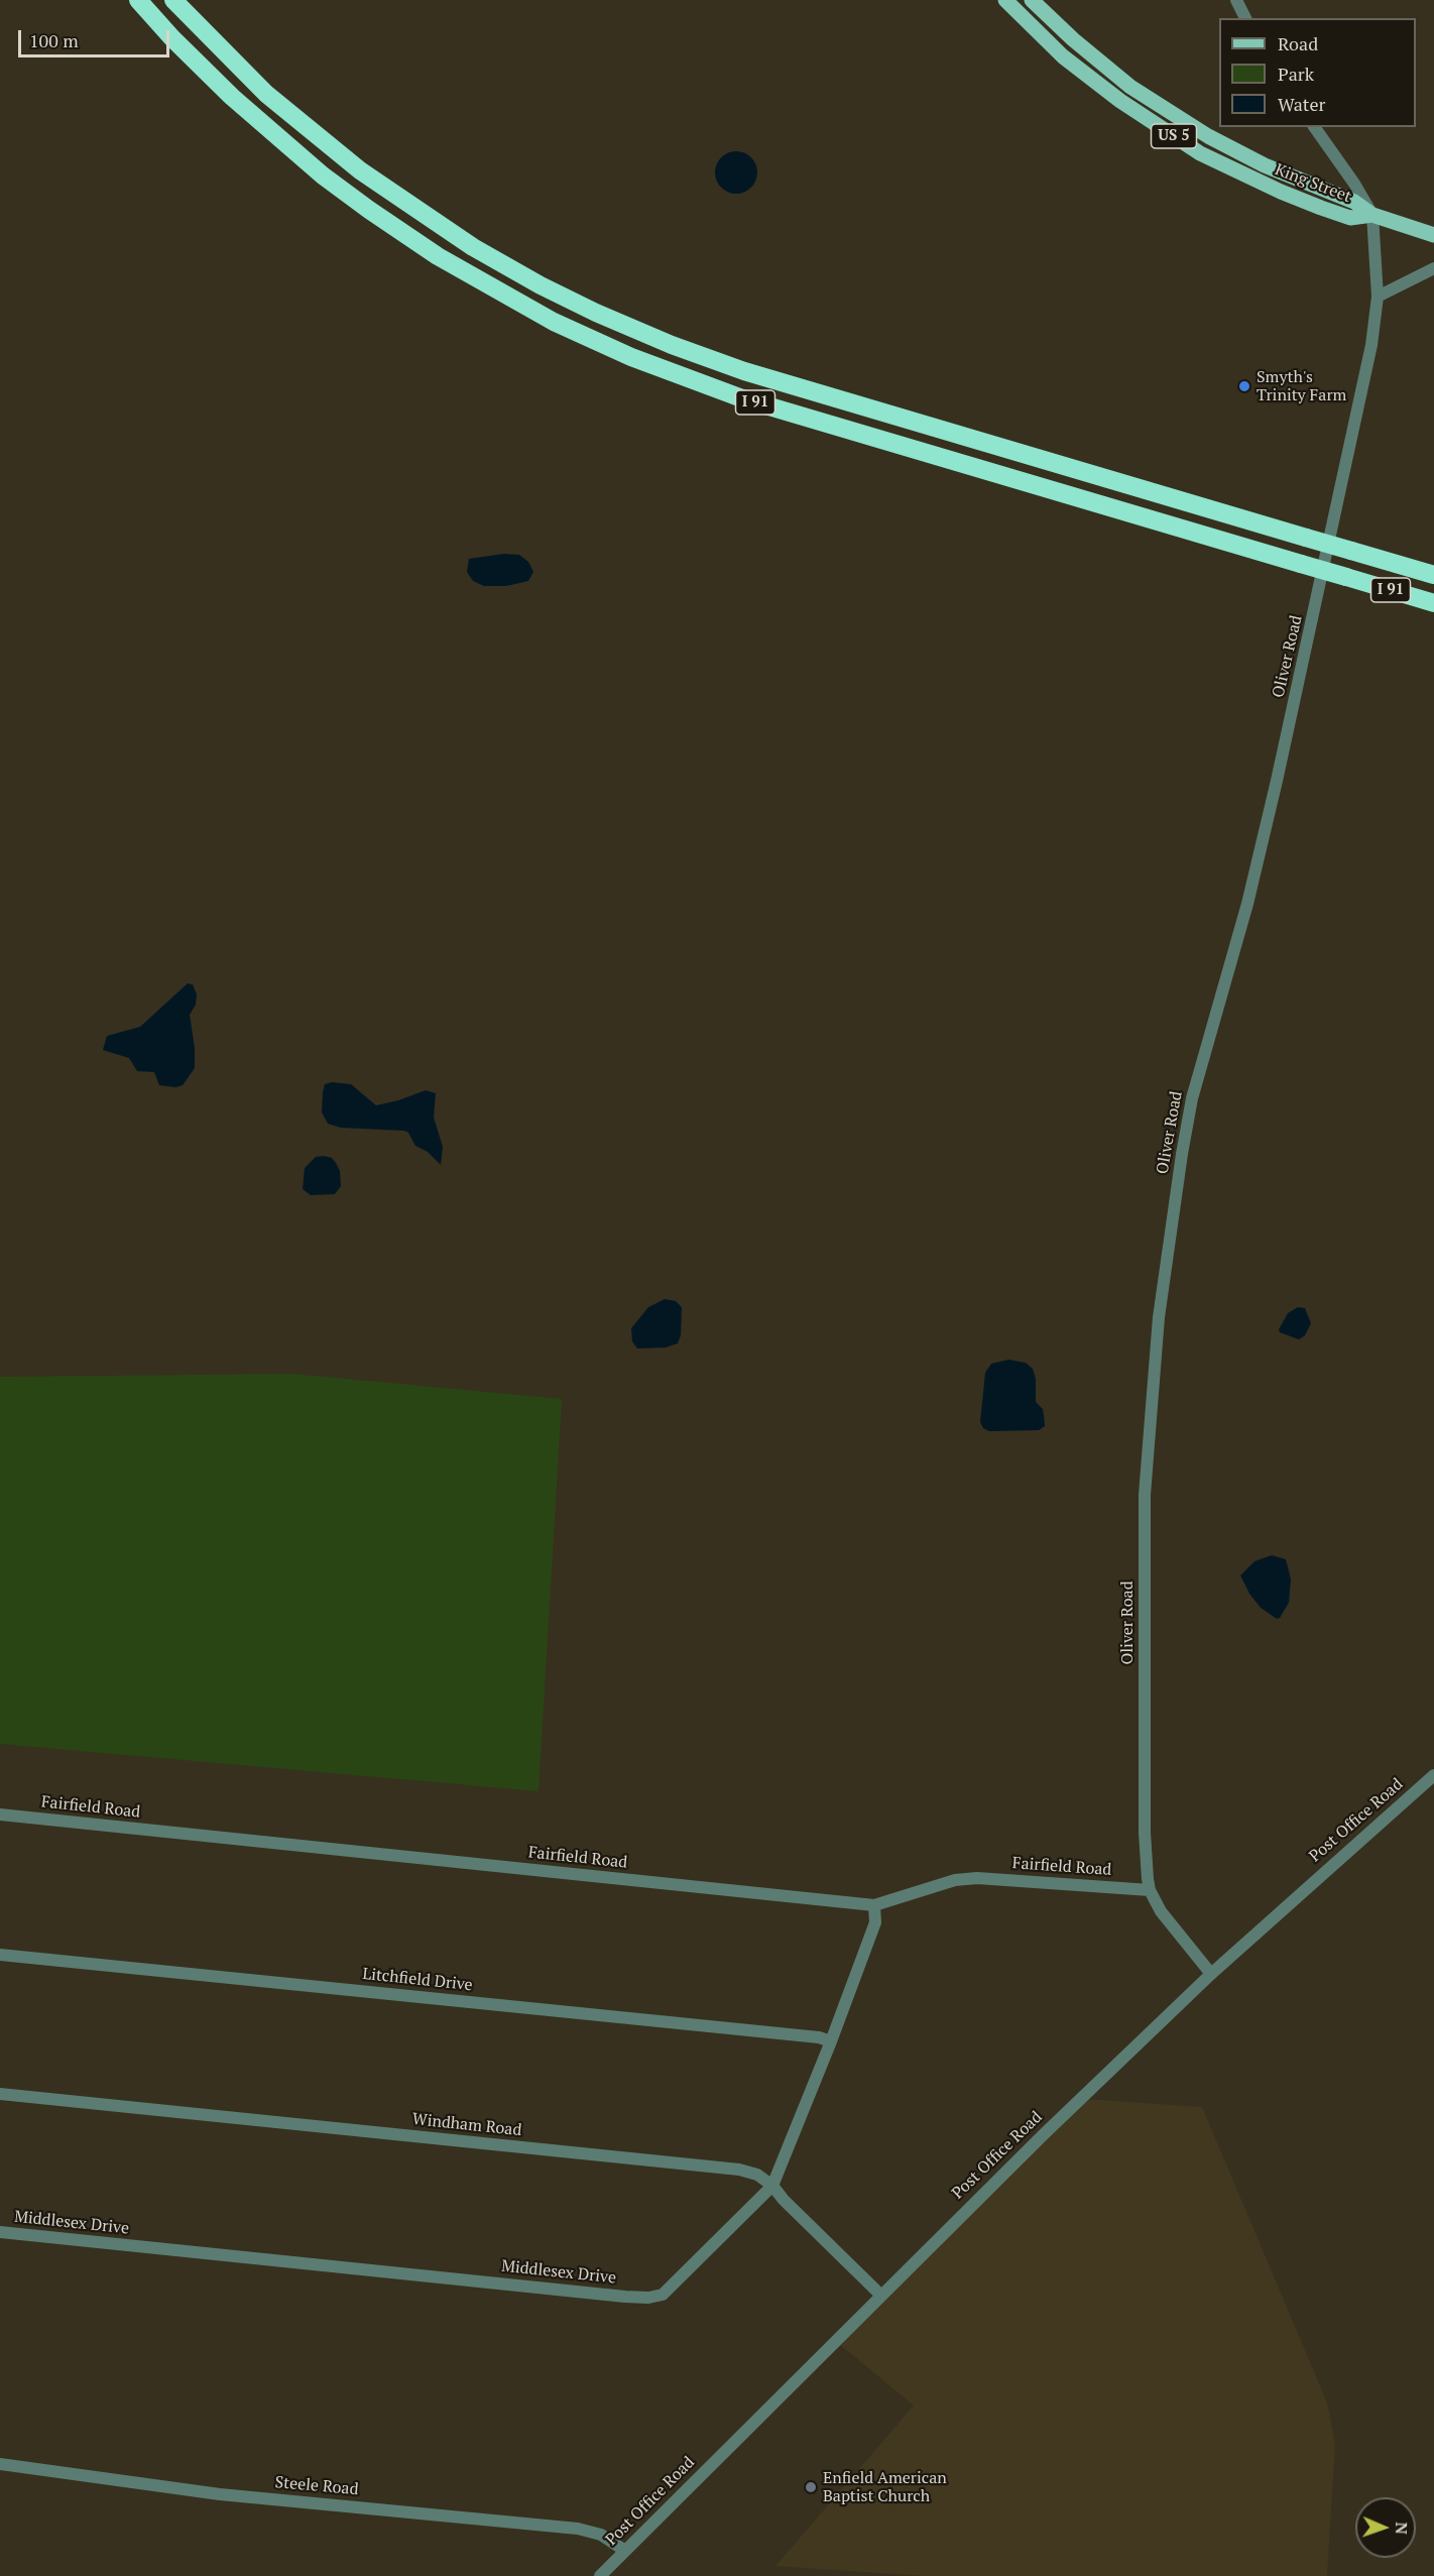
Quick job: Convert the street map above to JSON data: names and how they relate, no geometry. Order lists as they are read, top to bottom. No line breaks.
{"streets":{"highway":["I 91"],"main road":["US 5","King Street"],"street":["Oliver Road","Fairfield Road","Post Office Road","Litchfield Drive","Windham Road","Middlesex Drive","Steele Road"]},"crossings":[["US 5","King Street"],["US 5","Oliver Road"],["King Street","Oliver Road"],["Oliver Road","Fairfield Road"],["Oliver Road","Post Office Road"],["Fairfield Road","Middlesex Drive"],["Post Office Road","Windham Road"],["Post Office Road","Steele Road"],["Litchfield Drive","Middlesex Drive"],["Windham Road","Middlesex Drive"]],"places":["Smyth's Trinity Farm","Enfield American Baptist Church"],"legend":["Road","Park","Water"],"scale_bar":"100 m","north":"right"}
